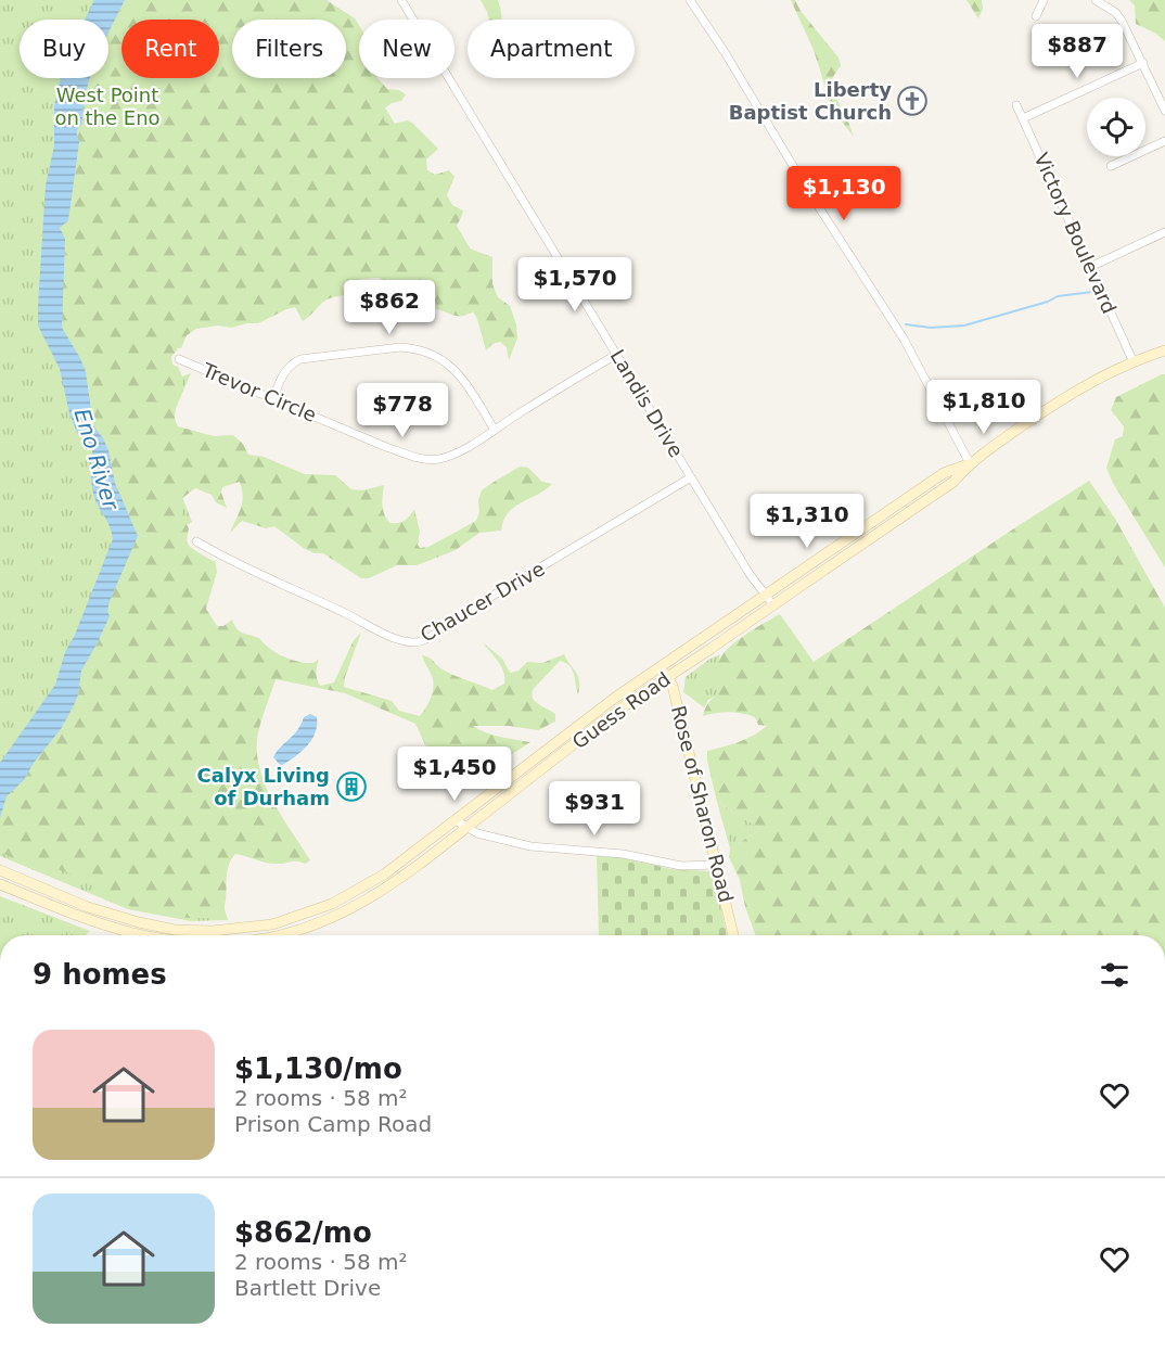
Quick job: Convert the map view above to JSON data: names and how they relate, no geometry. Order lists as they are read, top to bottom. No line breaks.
{"streets":{"main road":["Guess Road","Rose of Sharon Road"],"street":["Victory Boulevard","Trevor Circle","Landis Drive","Chaucer Drive"]},"crossings":[["Victory Boulevard","Guess Road"],["Trevor Circle","Landis Drive"],["Landis Drive","Chaucer Drive"],["Landis Drive","Guess Road"],["Guess Road","Rose of Sharon Road"]],"water":["Eno River"],"parks":["West Point on the Eno"],"places":{"church":["Liberty Baptist Church"],"building":["Calyx Living of Durham"]},"page":{"chip":["Buy","Rent","Filters","New","Apartment"],"price":["$887","$1,130","$1,570","$862","$1,810","$778","$1,310","$1,450","$931"],"heading":"9 homes","list":[{"name":"$1,130/mo","note":"2 rooms · 58 m² · Prison Camp Road"},{"name":"$862/mo","note":"2 rooms · 58 m² · Bartlett Drive"}]}}
